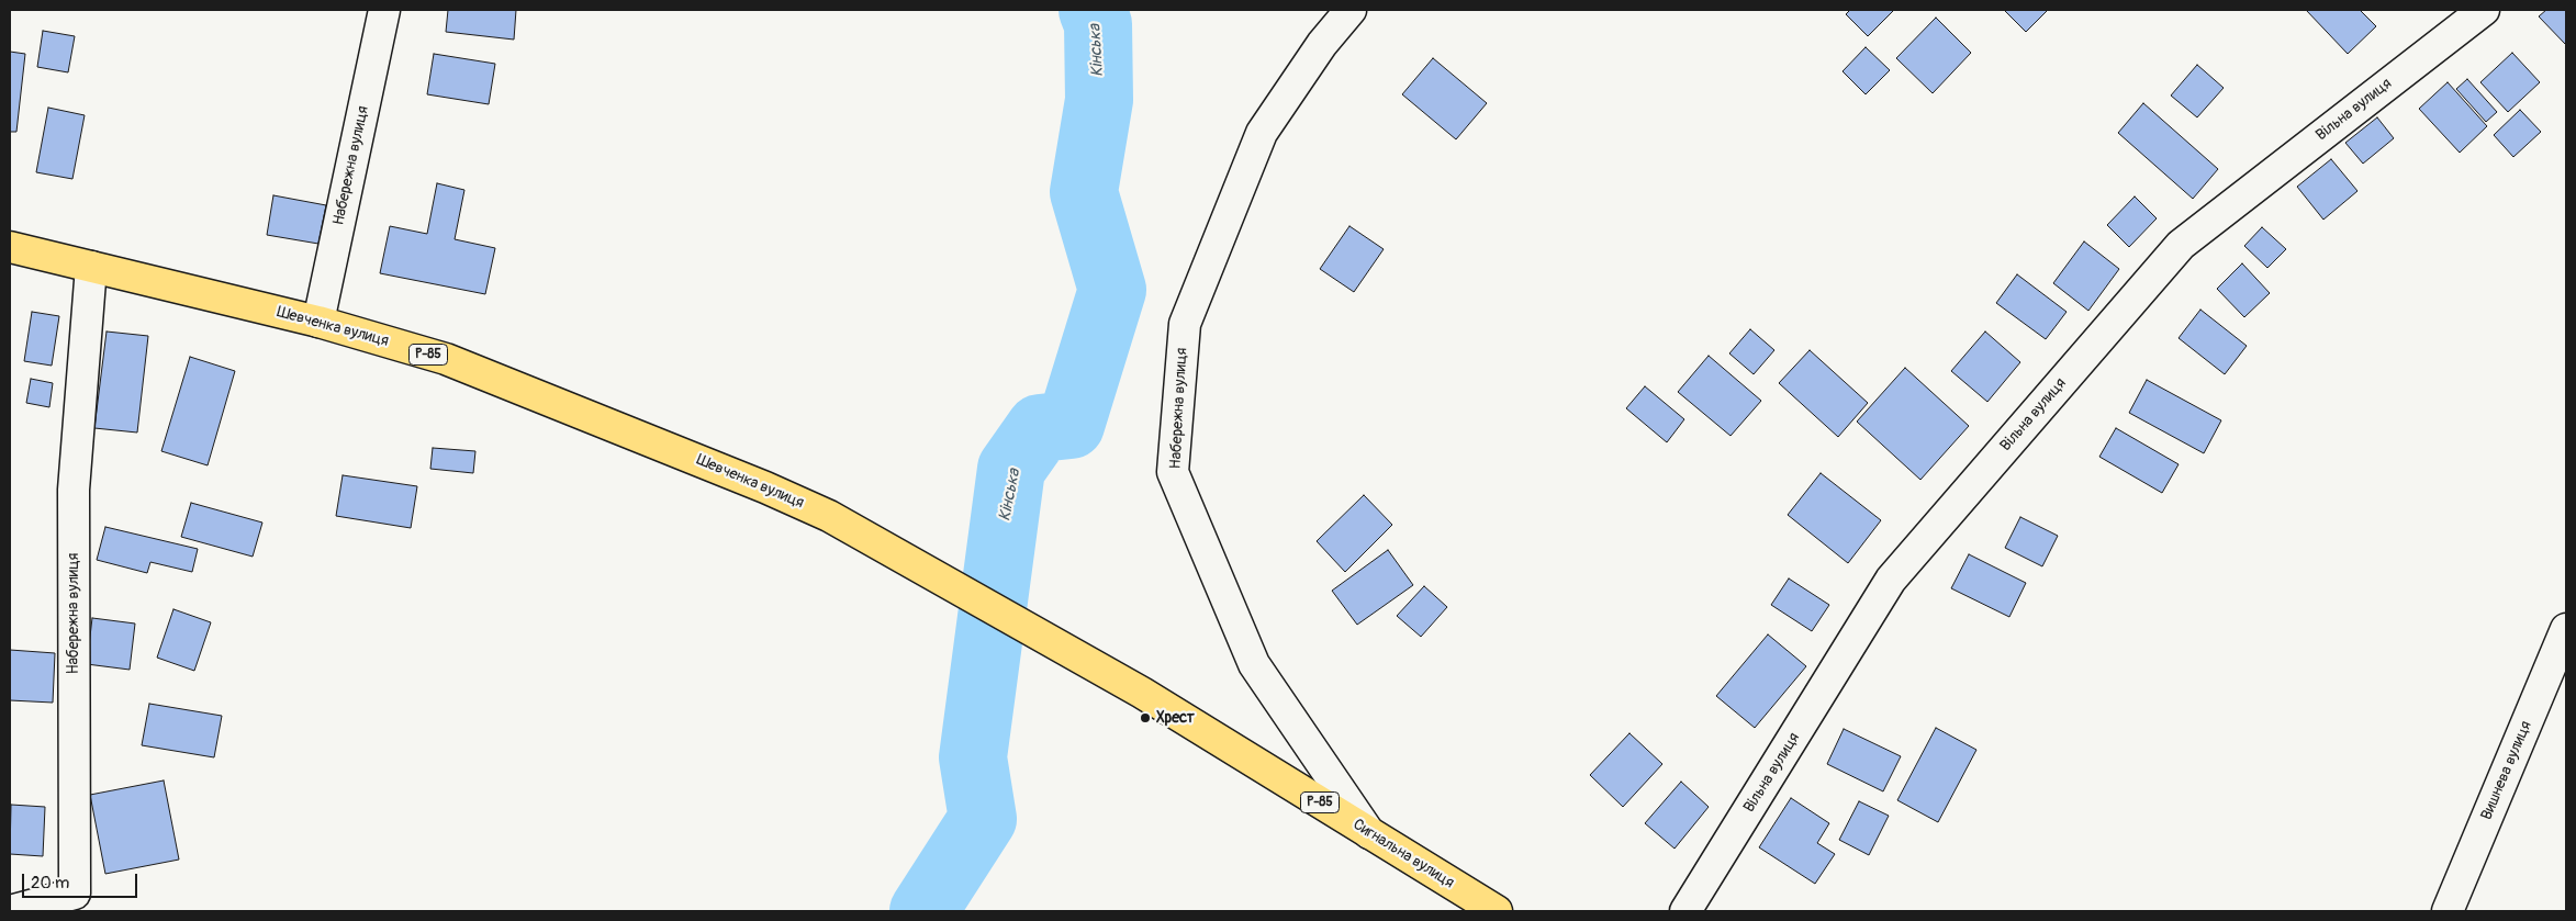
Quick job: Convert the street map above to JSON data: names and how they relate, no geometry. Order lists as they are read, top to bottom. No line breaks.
{"streets":{"main road":["Шевченка вулиця","Р-85","Сигнальна вулиця"],"street":["Вільна вулиця","Набережна вулиця","Вишнева вулиця"]},"crossings":[["Набережна вулиця","Шевченка вулиця"],["Набережна вулиця","Сигнальна вулиця"],["Шевченка вулиця","Сигнальна вулиця"]],"water":["Кінська"],"places":["Хрест"],"scale_bar":"20 m"}
